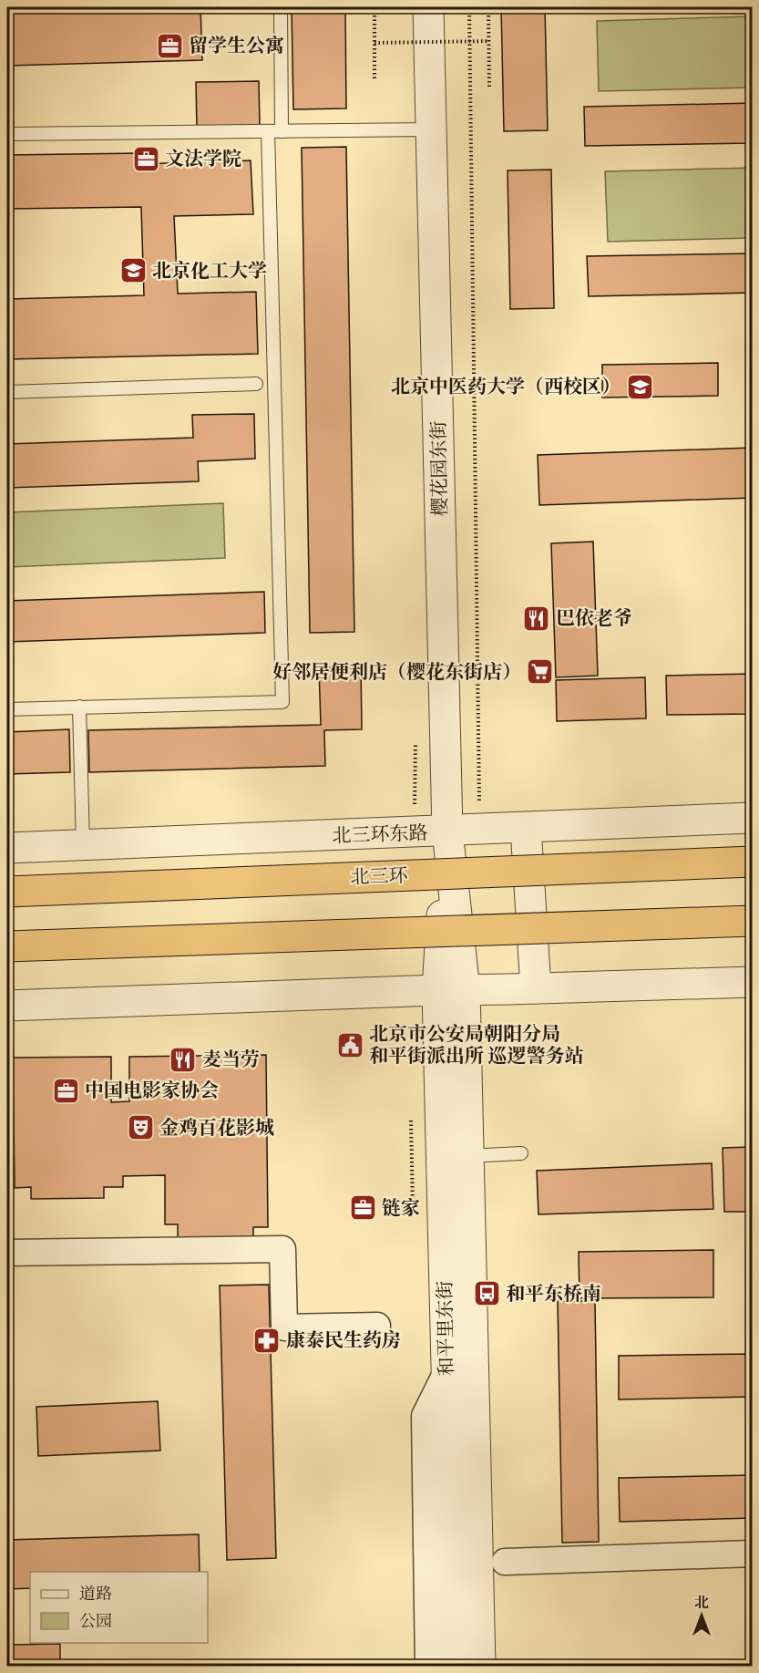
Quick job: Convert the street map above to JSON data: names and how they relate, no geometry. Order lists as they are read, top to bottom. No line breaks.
{"streets":{"highway":["北三环"],"street":["樱花园东街","北三环东路","和平里东街"]},"crossings":[["樱花园东街","北三环东路"],["樱花园东街","和平里东街"]],"places":{"office":["留学生公寓","文法学院","中国电影家协会","链家"],"school or university":["北京化工大学","北京中医药大学（西校区）"],"restaurant":["巴依老爷","麦当劳"],"supermarket":["好邻居便利店（樱花东街店）"],"public building":["北京市公安局朝阳分局 和平街派出所 巡逻警务站"],"theatre":["金鸡百花影城"],"bus stop":["和平东桥南"],"pharmacy":["康泰民生药房"]},"legend":["道路","公园"],"north":"top"}
